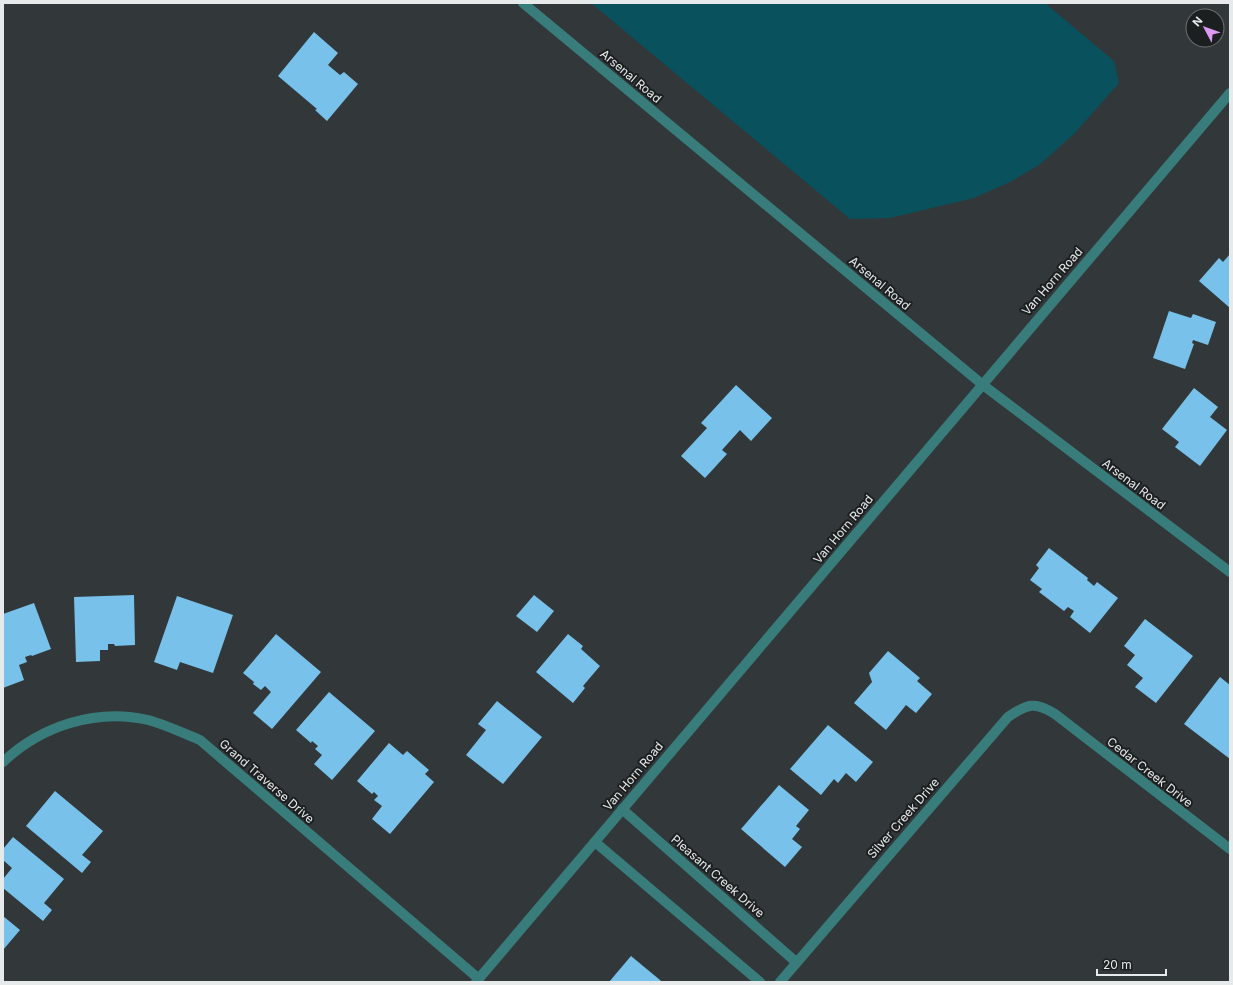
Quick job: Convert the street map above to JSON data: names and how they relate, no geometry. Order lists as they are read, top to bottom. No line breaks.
{"streets":{"street":["Arsenal Road","Van Horn Road","Cedar Creek Drive","Grand Traverse Drive","Silver Creek Drive","Pleasant Creek Drive"]},"crossings":[["Arsenal Road","Van Horn Road"],["Van Horn Road","Grand Traverse Drive"],["Van Horn Road","Pleasant Creek Drive"],["Cedar Creek Drive","Silver Creek Drive"],["Silver Creek Drive","Pleasant Creek Drive"]],"scale_bar":"20 m","north":"top left"}
